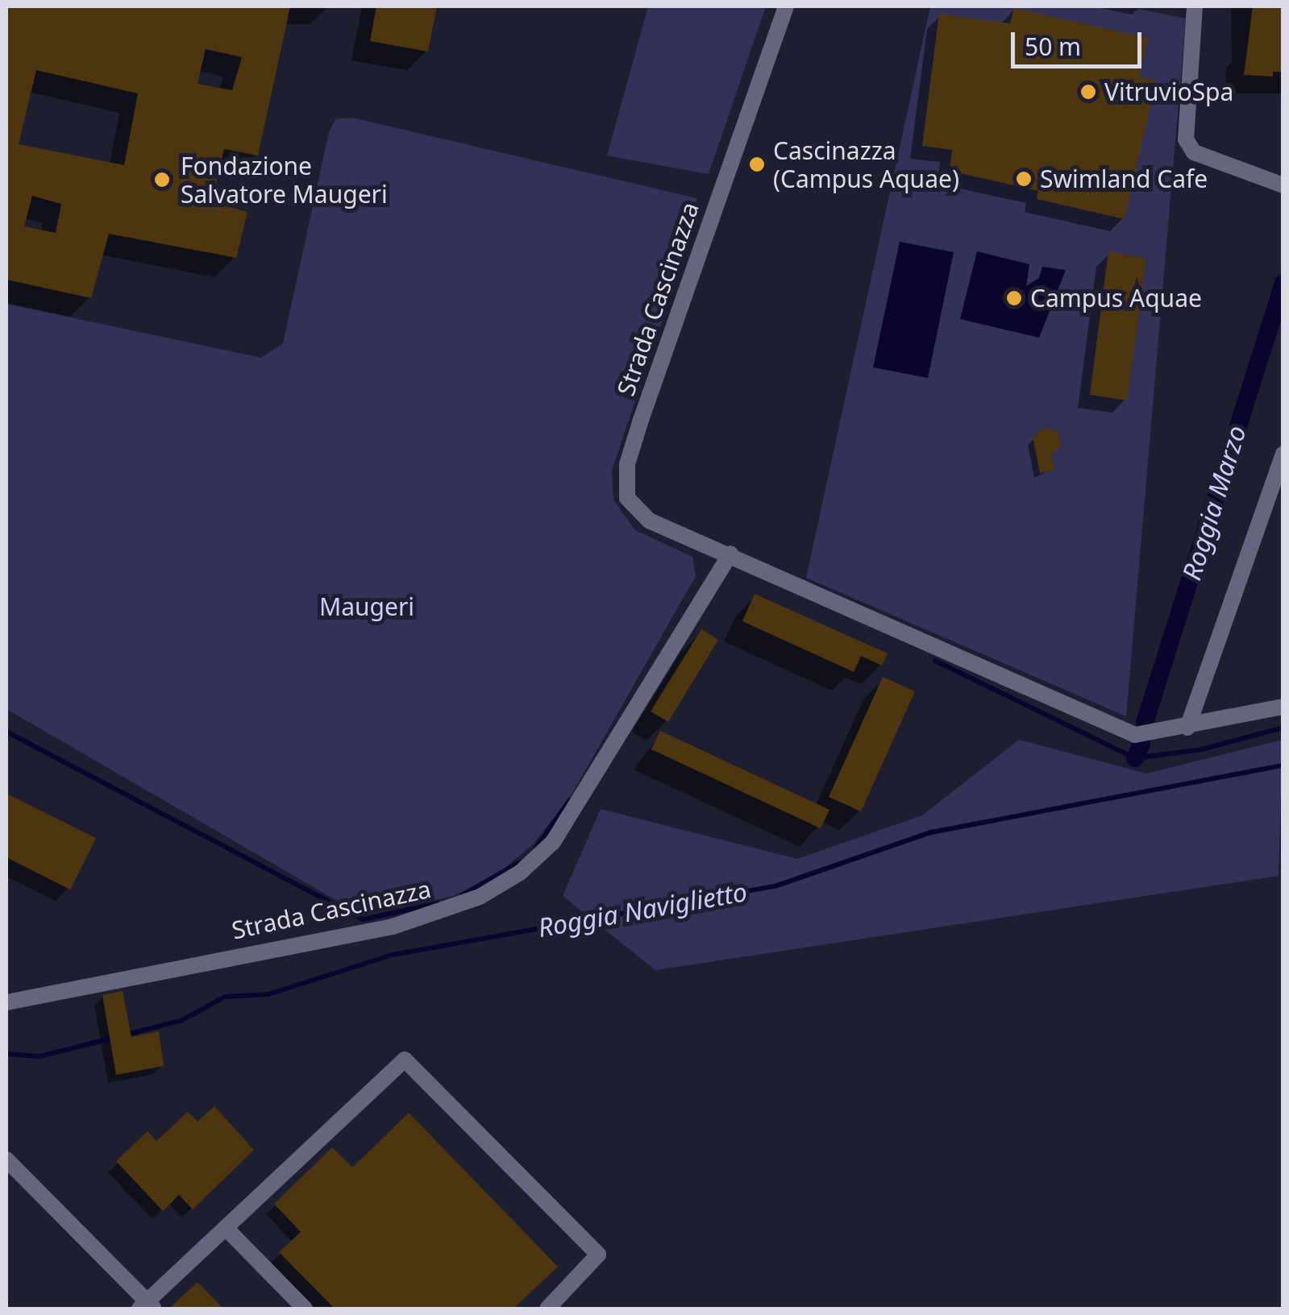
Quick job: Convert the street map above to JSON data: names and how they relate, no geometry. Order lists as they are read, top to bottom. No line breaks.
{"streets":{"street":["Strada Cascinazza"]},"water":["Roggia Marzo","Roggia Naviglietto"],"parks":["Maugeri"],"places":["VitruvioSpa","Cascinazza (Campus Aquae)","Swimland Cafe","Fondazione Salvatore Maugeri","Campus Aquae"],"scale_bar":"50 m"}
